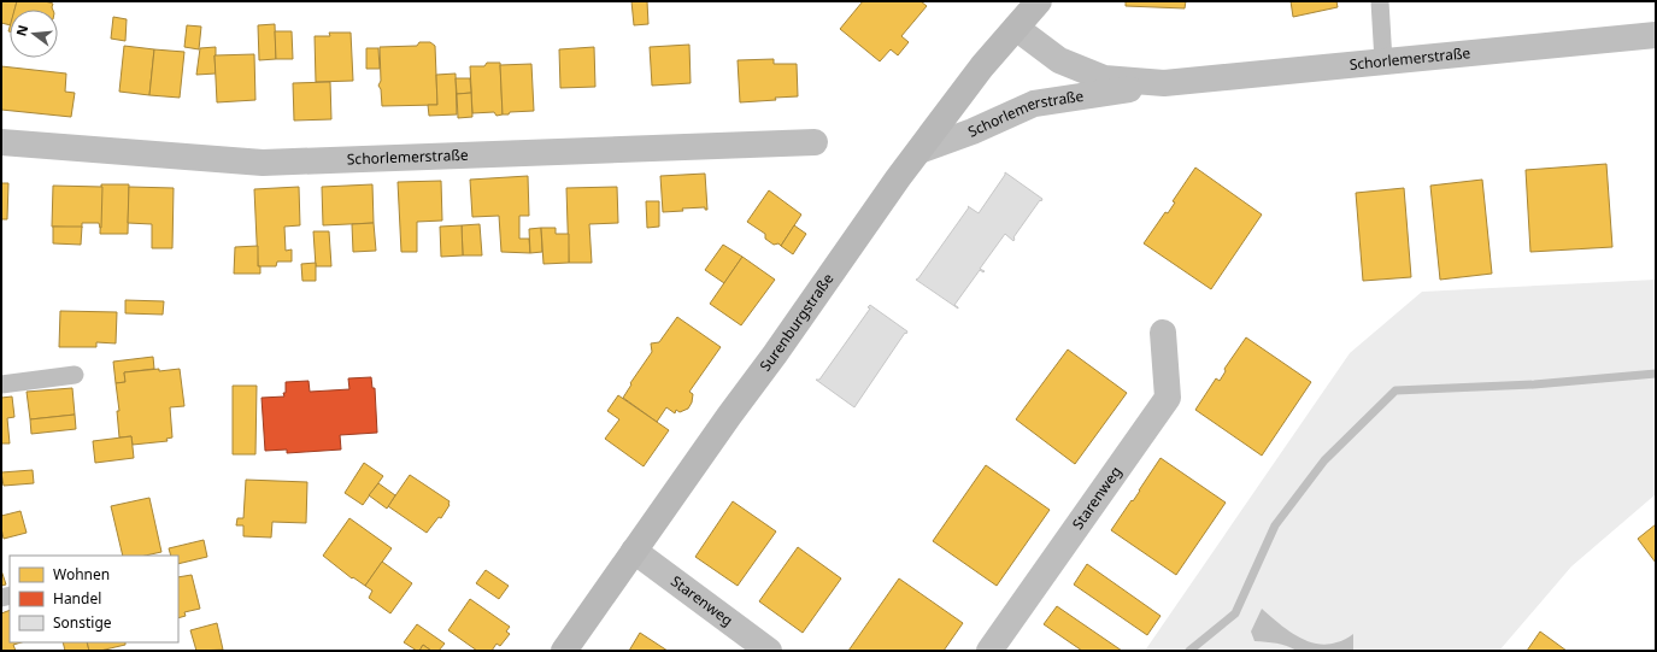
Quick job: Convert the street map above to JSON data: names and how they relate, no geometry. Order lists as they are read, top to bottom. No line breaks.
{"streets":{"street":["Schorlemerstraße","Surenburgstraße","Starenweg"]},"crossings":[["Schorlemerstraße","Surenburgstraße"],["Surenburgstraße","Starenweg"]],"legend":["Wohnen","Handel","Sonstige"],"north":"left"}
